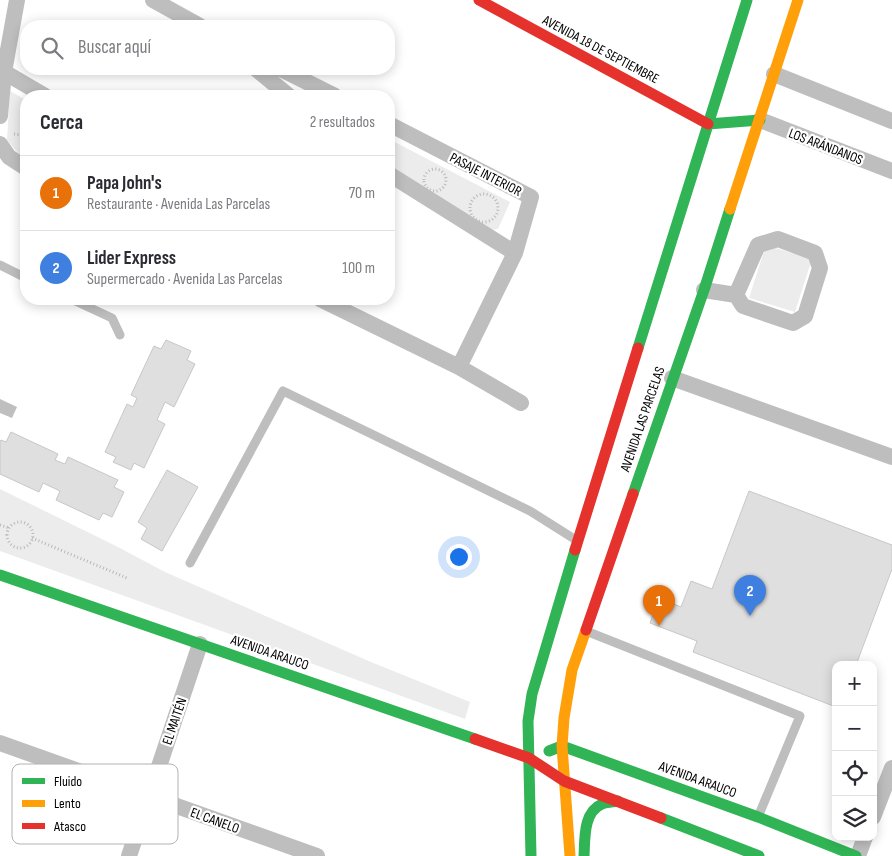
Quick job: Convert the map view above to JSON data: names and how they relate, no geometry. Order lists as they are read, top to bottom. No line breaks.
{"streets":{"main road":["AVENIDA 18 DE SEPTIEMBRE","AVENIDA LAS PARCELAS","AVENIDA ARAUCO"],"street":["LOS ARÁNDANOS","PASAJE INTERIOR","EL MAITÉN","EL CANELO"]},"crossings":[["AVENIDA 18 DE SEPTIEMBRE","AVENIDA LAS PARCELAS"],["LOS ARÁNDANOS","AVENIDA LAS PARCELAS"],["AVENIDA LAS PARCELAS","AVENIDA ARAUCO"],["AVENIDA ARAUCO","EL MAITÉN"]],"legend":["Fluido","Lento","Atasco"],"page":{"search":"Buscar aquí","heading":["Cerca","2 resultados"],"list":[{"mark":"1","name":"Papa John's","note":"Restaurante · Avenida Las Parcelas","value":"70 m"},{"mark":"2","name":"Lider Express","note":"Supermercado · Avenida Las Parcelas","value":"100 m"}],"pins":["2","1"],"map_buttons":["+","−"]}}
